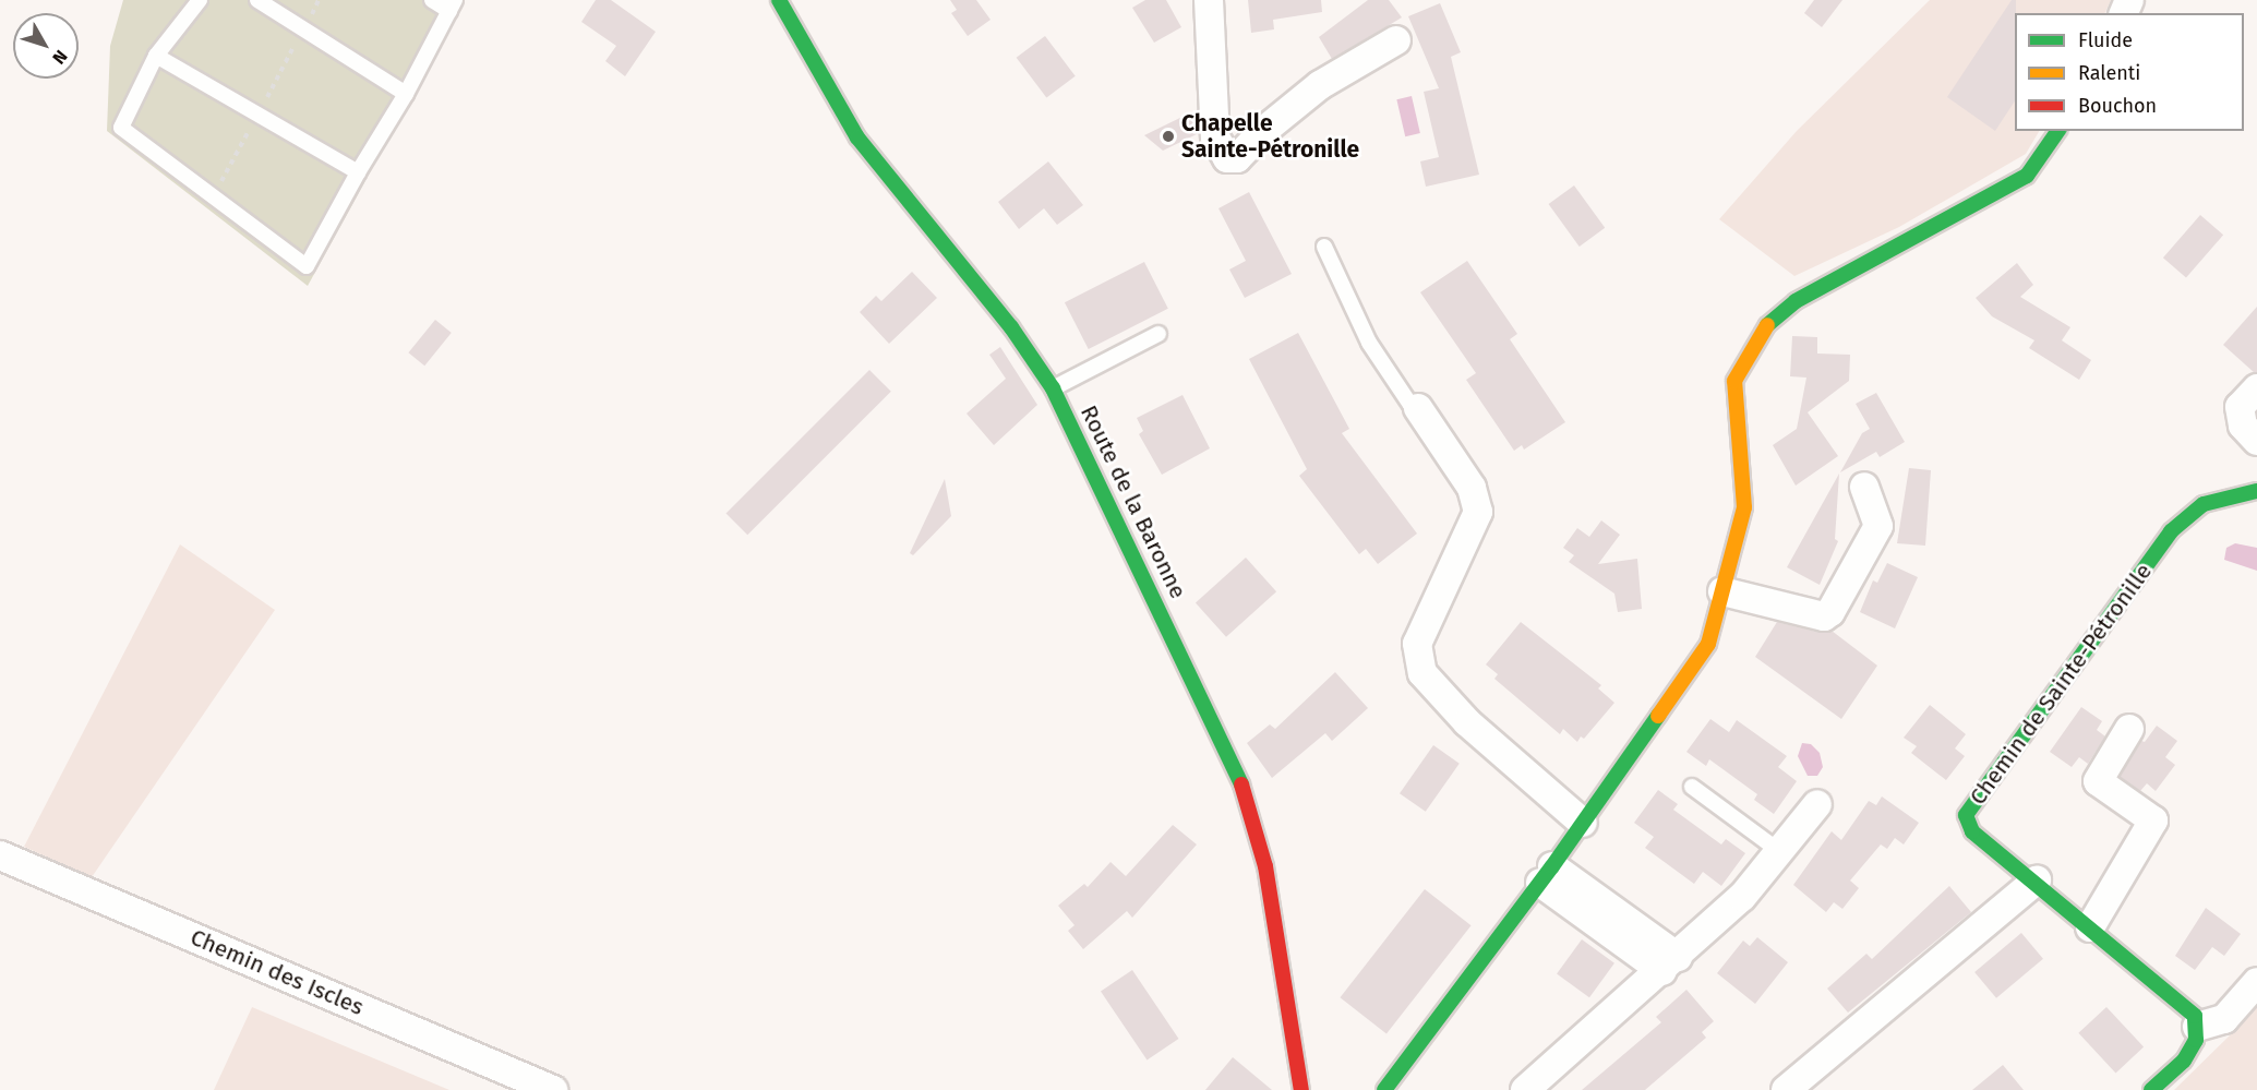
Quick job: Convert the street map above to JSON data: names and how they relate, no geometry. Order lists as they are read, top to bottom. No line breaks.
{"streets":{"street":["Route de la Baronne","Chemin de Sainte-Pétronille","Chemin des Iscles"]},"places":["Chapelle Sainte-Pétronille"],"legend":["Fluide","Ralenti","Bouchon"],"north":"bottom right"}
